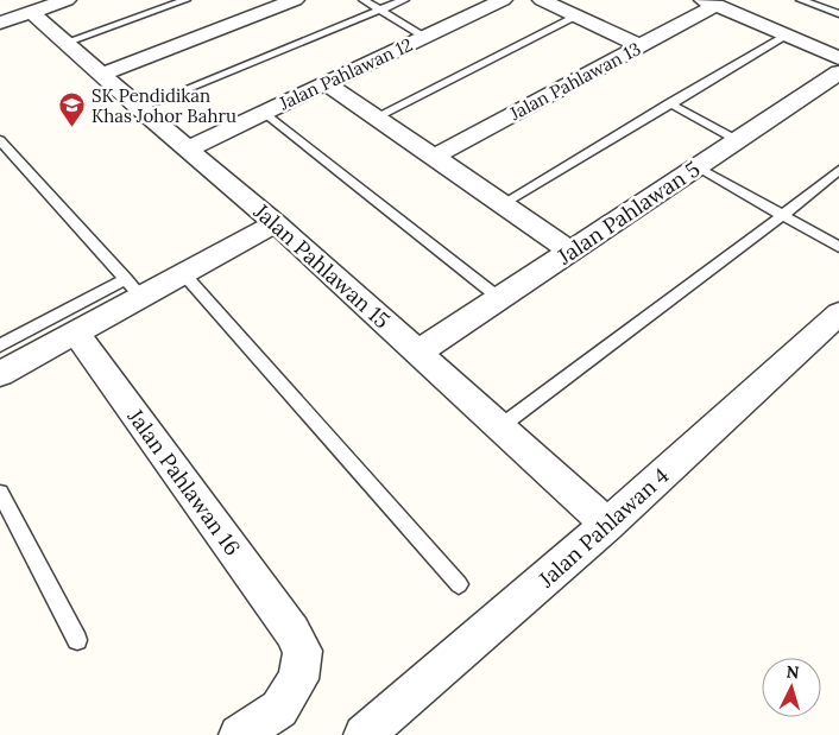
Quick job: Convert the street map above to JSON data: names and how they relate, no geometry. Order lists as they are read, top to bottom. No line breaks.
{"streets":{"street":["Jalan Pahlawan 12","Jalan Pahlawan 13","Jalan Pahlawan 5","Jalan Pahlawan 15","Jalan Pahlawan 16","Jalan Pahlawan 4"]},"crossings":[["Jalan Pahlawan 12","Jalan Pahlawan 15"],["Jalan Pahlawan 5","Jalan Pahlawan 15"],["Jalan Pahlawan 15","Jalan Pahlawan 4"]],"places":{"school or university":["SK Pendidikan Khas Johor Bahru"]},"north":"top"}
